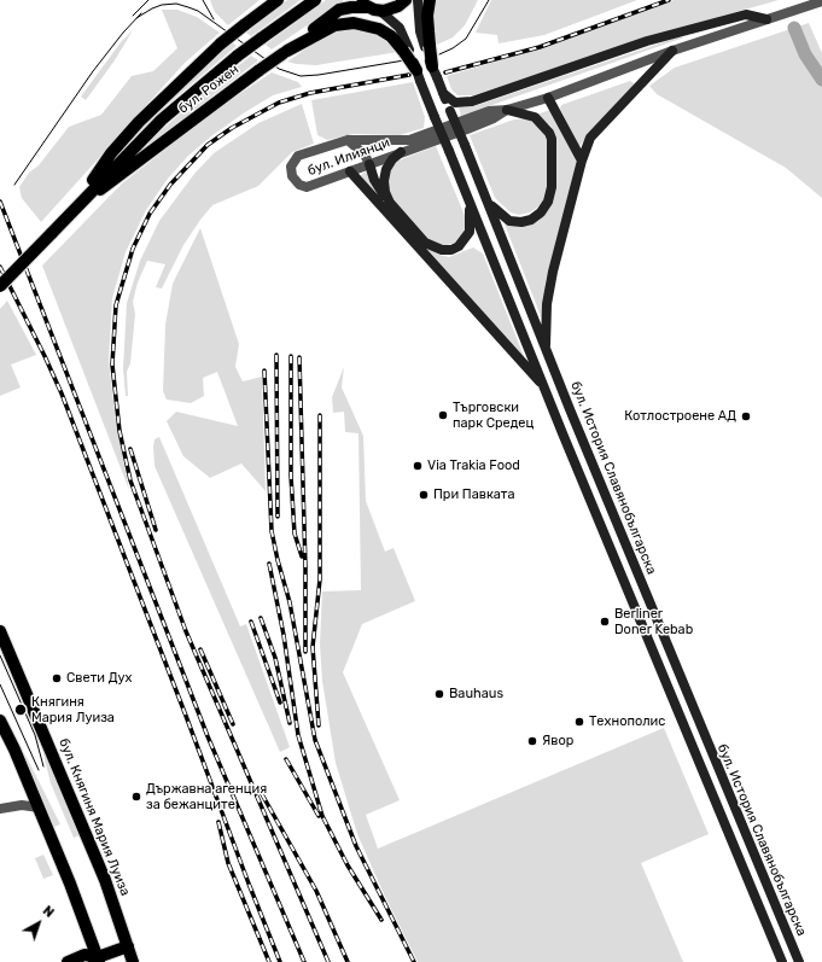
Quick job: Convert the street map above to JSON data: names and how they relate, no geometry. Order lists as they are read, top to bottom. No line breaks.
{"streets":{"main road":["бул. Рожен","бул. История Славянобългарска","бул. Княгиня Мария Луиза"],"street":["бул. Илиянци"]},"places":["Търговски парк Средец","Котлостроене АД","Via Trakia Food","При Павката","Berliner Doner Kebab","Свети Дух","Bauhaus","Княгиня Мария Луиза","Технополис","Явор","Държавна агенция за бежанците"],"north":"top right"}
